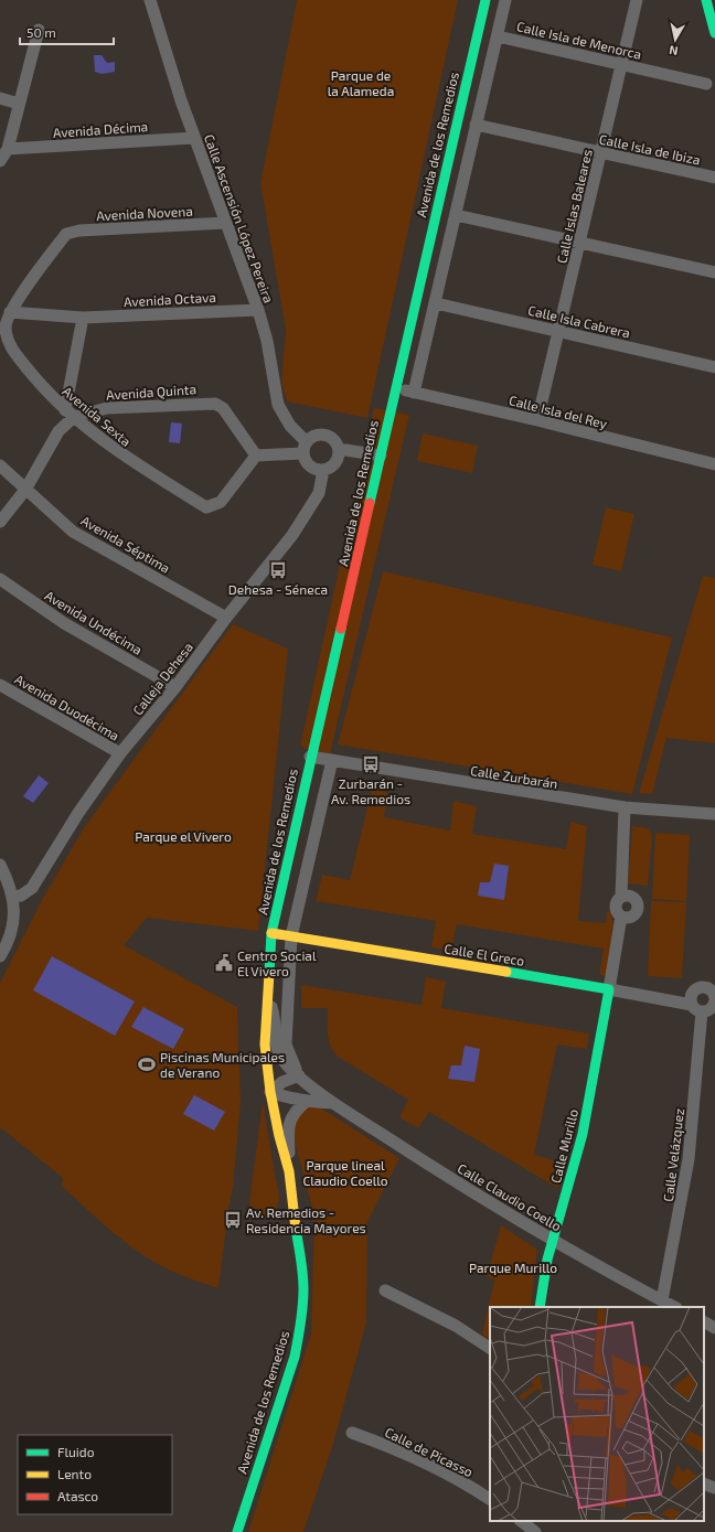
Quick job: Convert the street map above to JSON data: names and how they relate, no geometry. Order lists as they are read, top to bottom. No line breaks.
{"streets":{"main road":["Avenida de los Remedios","Calle El Greco","Calle Murillo"],"street":["Calle Isla de Menorca","Avenida Décima","Calle Isla de Ibiza","Calle Islas Baleares","Avenida Novena","Calle Ascensión López Pereira","Avenida Octava","Calle Isla Cabrera","Avenida Quinta","Calle Isla del Rey","Avenida Sexta","Avenida Séptima","Avenida Undécima","Calleja Dehesa","Avenida Duodécima","Calle Zurbarán","Calle Velázquez","Calle Claudio Coello","Calle de Picasso"]},"crossings":[["Calle Isla de Menorca","Calle Islas Baleares"],["Avenida Décima","Calle Ascensión López Pereira"],["Avenida de los Remedios","Calle Isla del Rey"],["Avenida de los Remedios","Calle Zurbarán"],["Avenida de los Remedios","Calle El Greco"],["Avenida de los Remedios","Calle Claudio Coello"],["Calle Isla de Ibiza","Calle Islas Baleares"],["Calle Islas Baleares","Calle Isla Cabrera"],["Calle Islas Baleares","Calle Isla del Rey"],["Avenida Novena","Calle Ascensión López Pereira"],["Avenida Novena","Avenida Sexta"],["Calle Ascensión López Pereira","Avenida Octava"],["Calle Ascensión López Pereira","Calleja Dehesa"],["Avenida Octava","Avenida Sexta"],["Avenida Quinta","Avenida Sexta"],["Avenida Quinta","Avenida Séptima"],["Avenida Séptima","Calleja Dehesa"],["Avenida Undécima","Calleja Dehesa"],["Calleja Dehesa","Avenida Duodécima"],["Calle El Greco","Calle Murillo"],["Calle El Greco","Calle Velázquez"],["Calle Murillo","Calle Claudio Coello"],["Calle Velázquez","Calle Claudio Coello"]],"parks":["Parque de la Alameda","Parque el Vivero","Parque lineal Claudio Coello","Parque Murillo"],"places":{"bus stop":["Dehesa - Séneca","Zurbarán - Av. Remedios","Av. Remedios - Residencia Mayores"],"public building":["Centro Social El Vivero"],"sports":["Piscinas Municipales de Verano"]},"legend":["Fluido","Lento","Atasco"],"scale_bar":"50 m","north":"bottom"}
